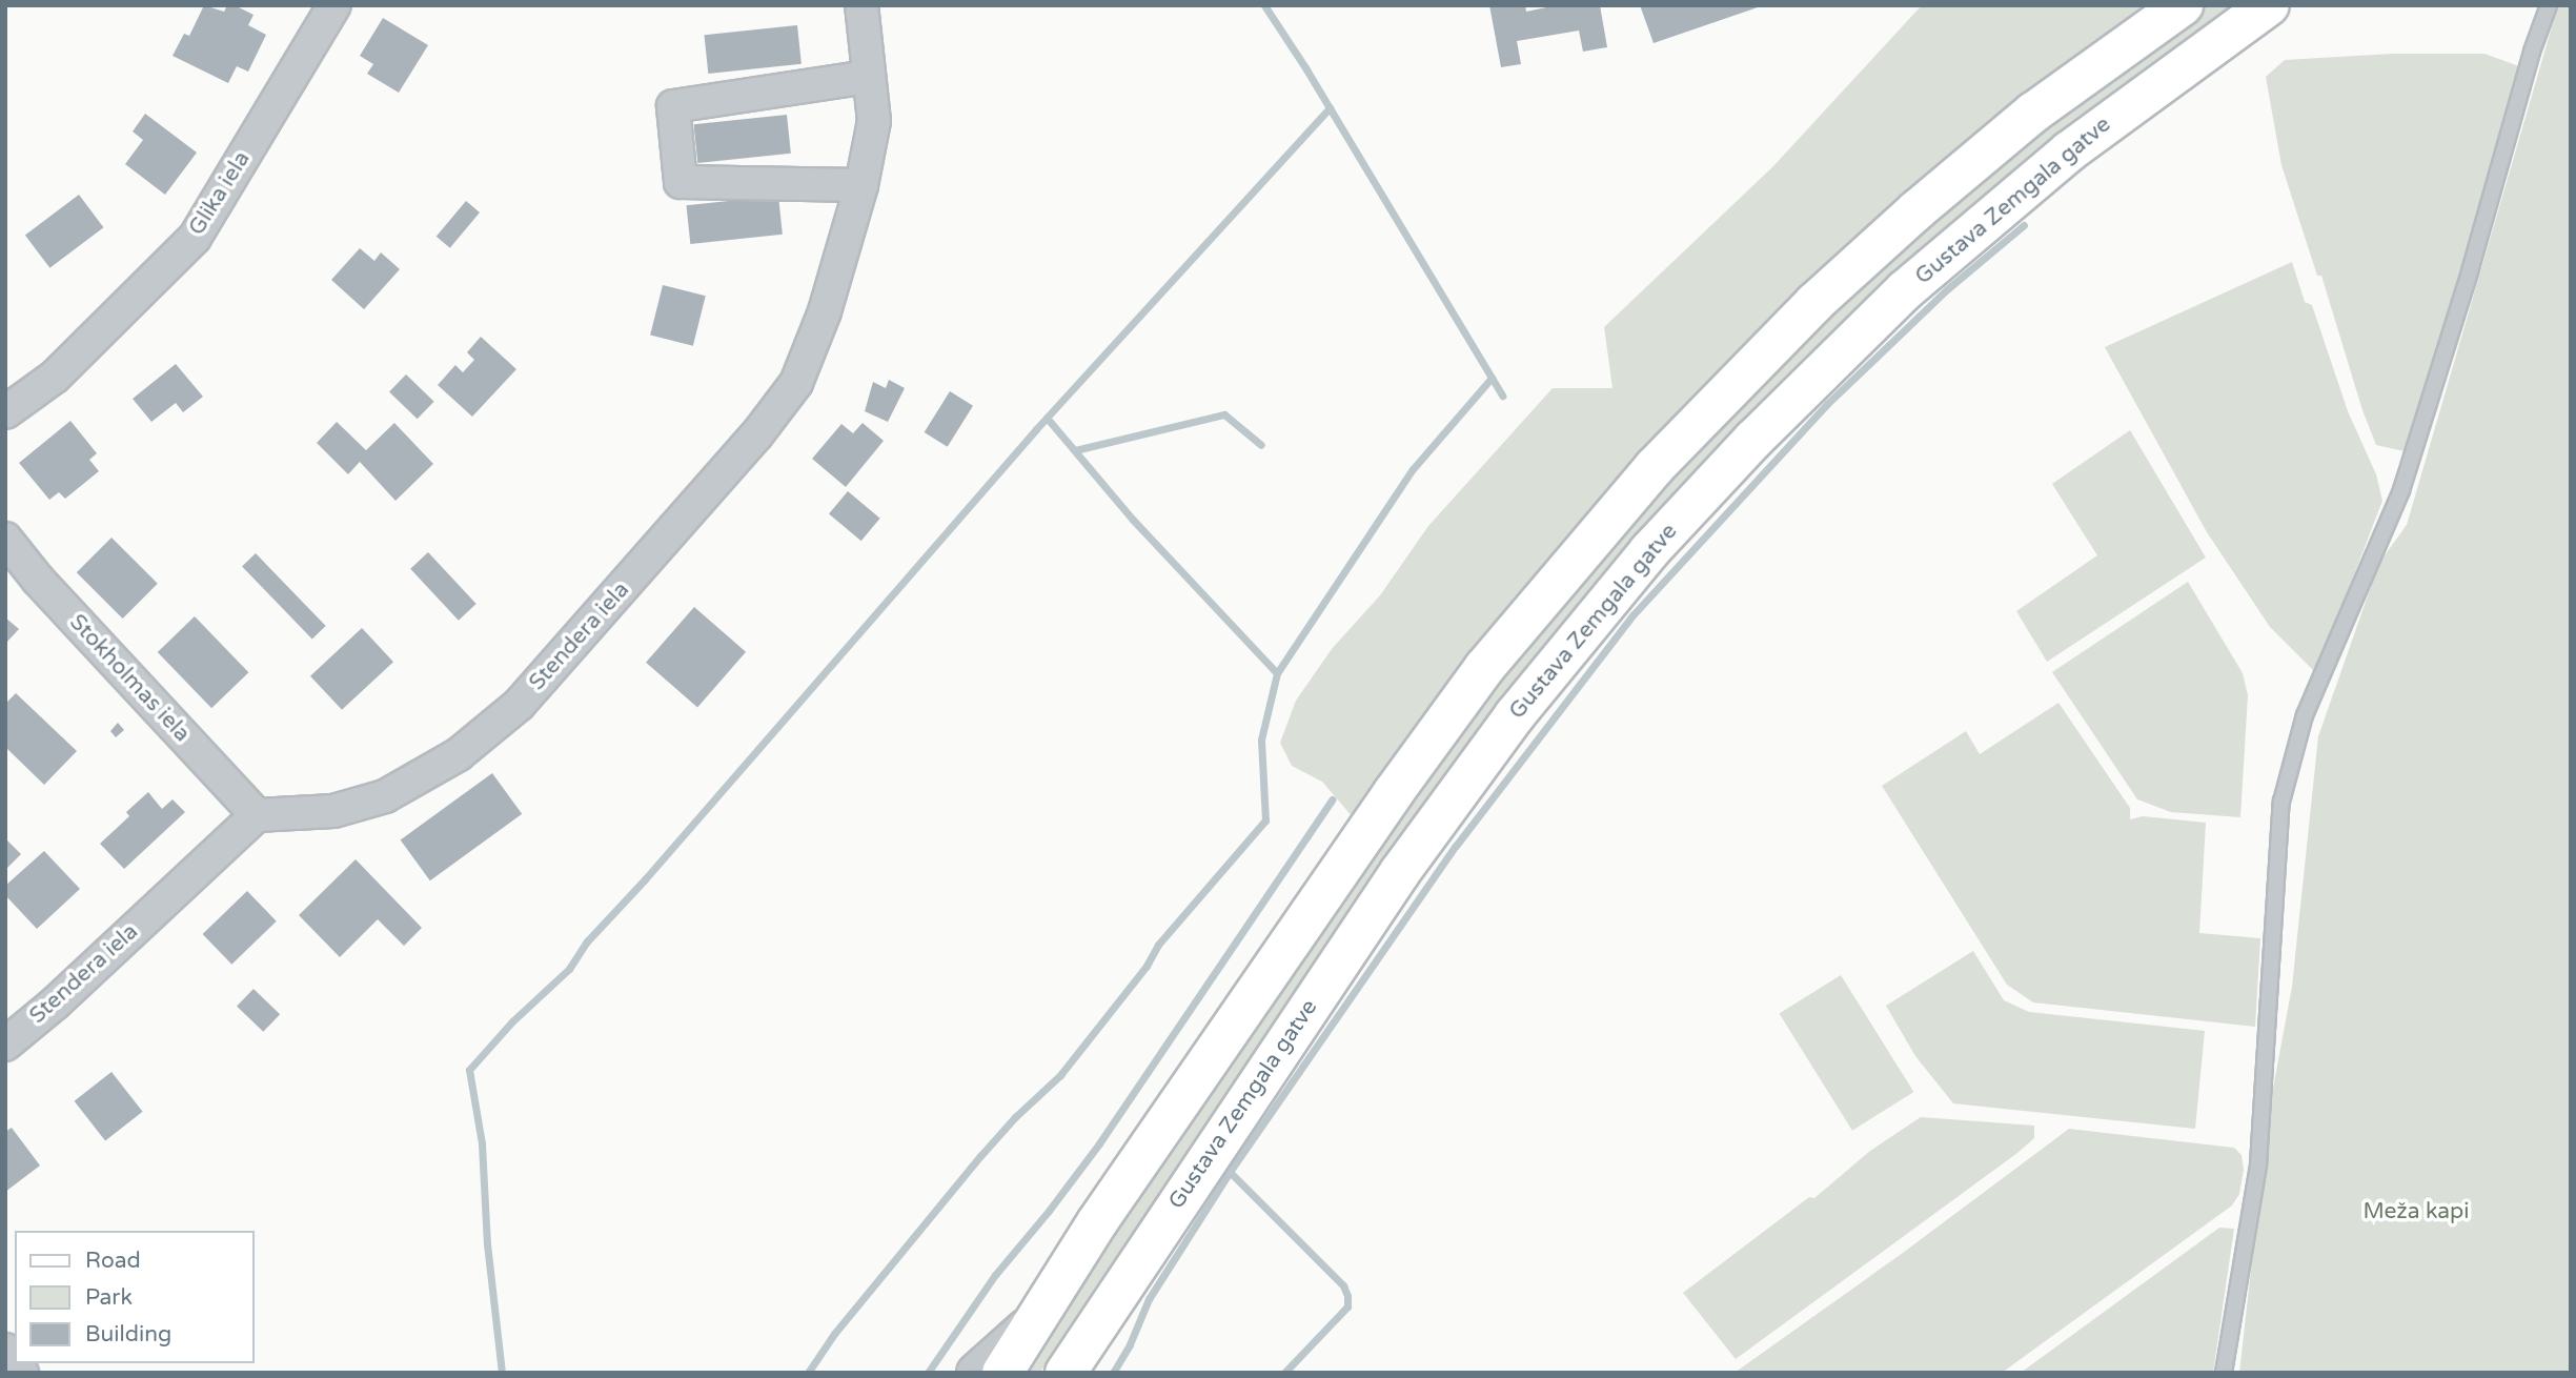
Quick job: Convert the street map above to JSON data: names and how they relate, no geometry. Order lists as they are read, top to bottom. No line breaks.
{"streets":{"main road":["Gustava Zemgala gatve"],"street":["Glika iela","Stendera iela","Stokholmas iela"]},"crossings":[["Stendera iela","Stokholmas iela"]],"parks":["Meža kapi"],"legend":["Road","Park","Building"]}
